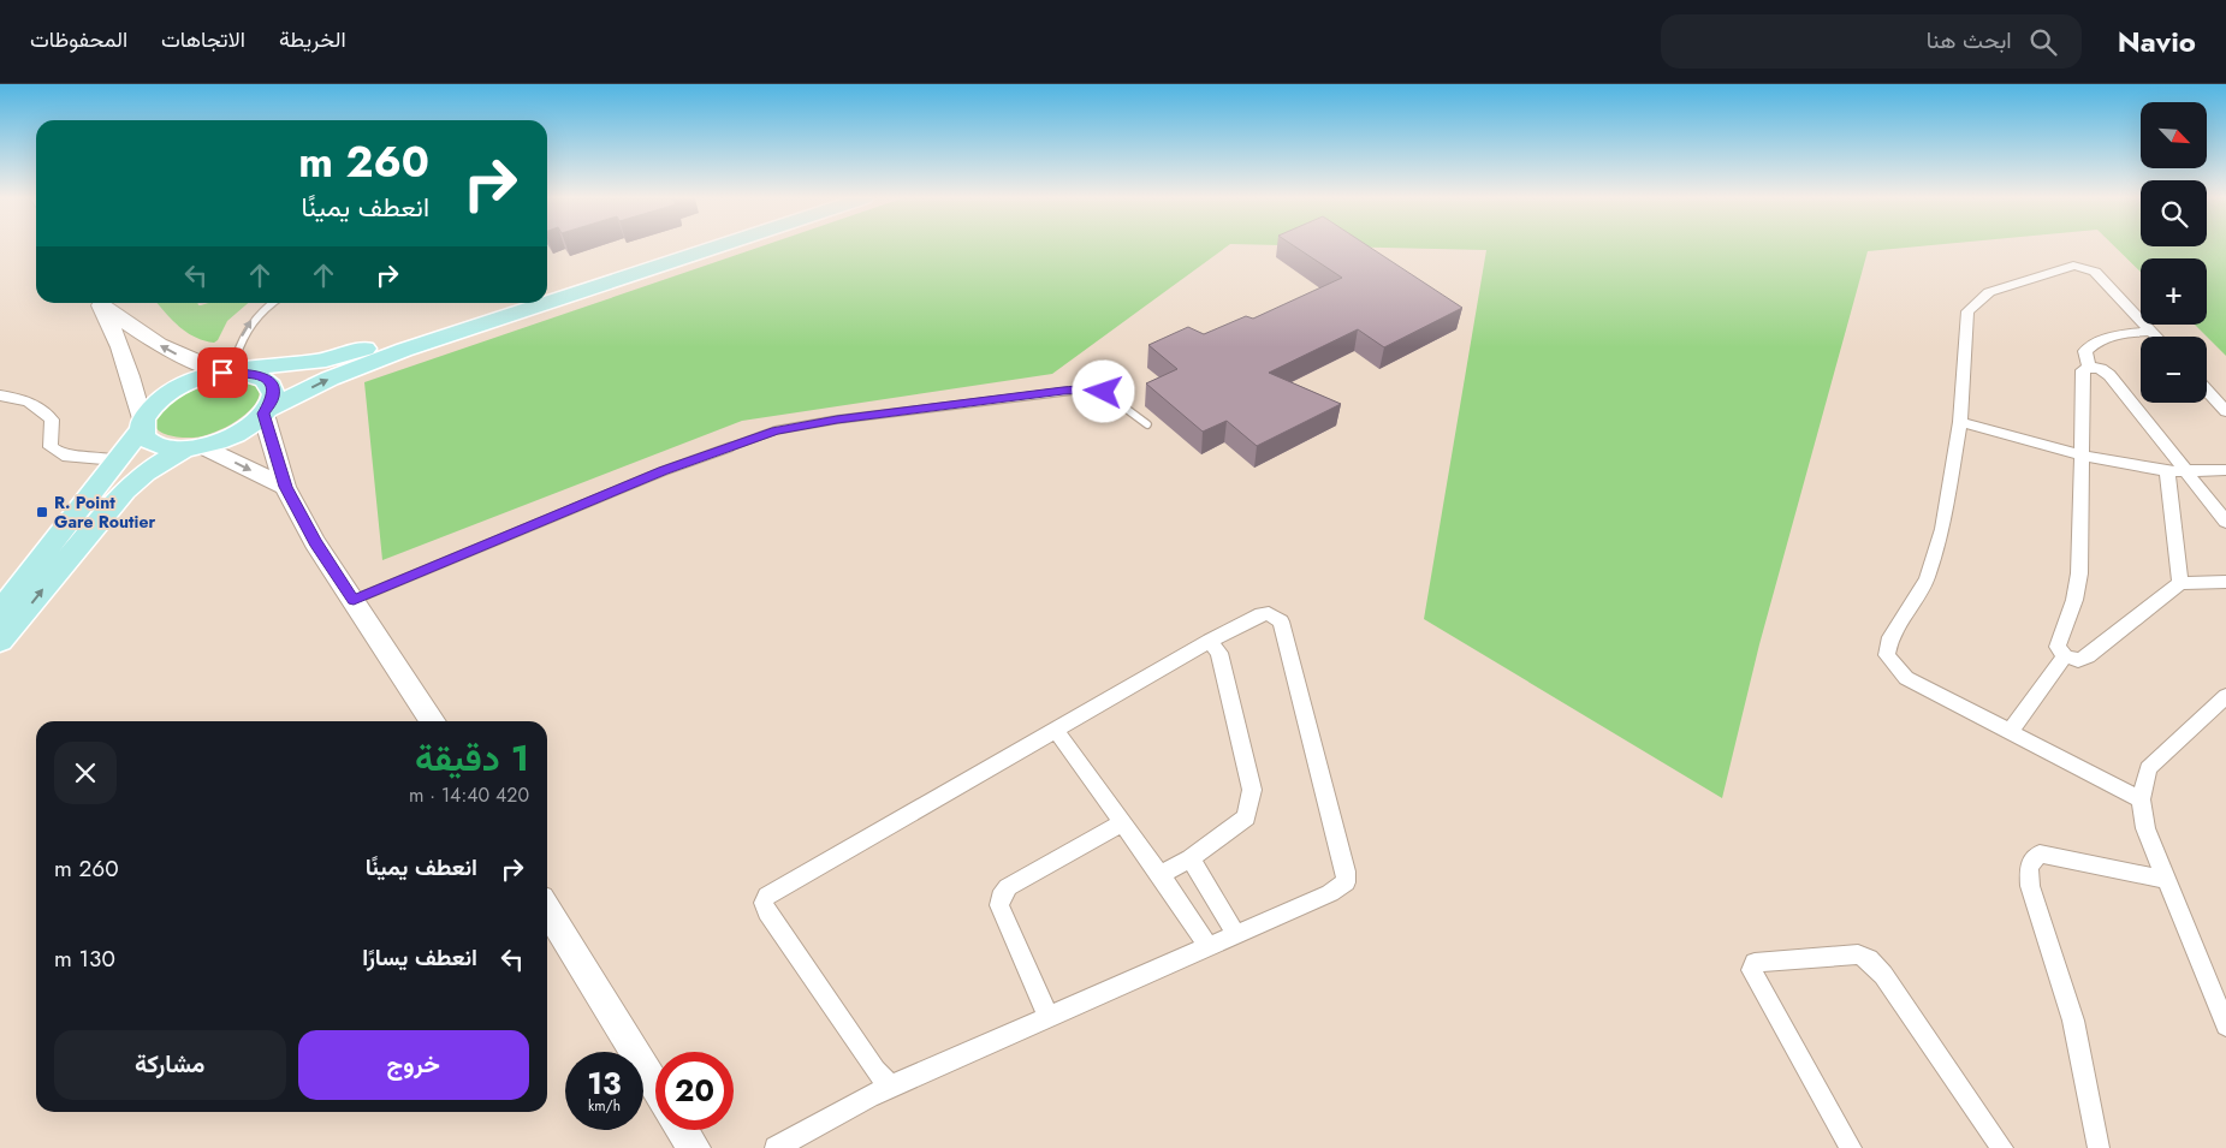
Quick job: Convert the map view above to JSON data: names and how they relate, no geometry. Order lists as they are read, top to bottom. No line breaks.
{"places":{"transit":["R. Point Gare Routier"]},"north":"bottom right","page":{"header":"Navio","search":"ابحث هنا","nav":["الخريطة","الاتجاهات","المحفوظات"],"map_buttons":["+","−"],"turn":["260 m","انعطف يمينًا"],"heading":["1 دقيقة","420 m · 14:40"],"list":[{"name":"انعطف يمينًا","value":"260 m"},{"name":"انعطف يسارًا","value":"130 m"}],"buttons":["خروج","مشاركة"],"speed":"13 km/h","limit":"20"}}
